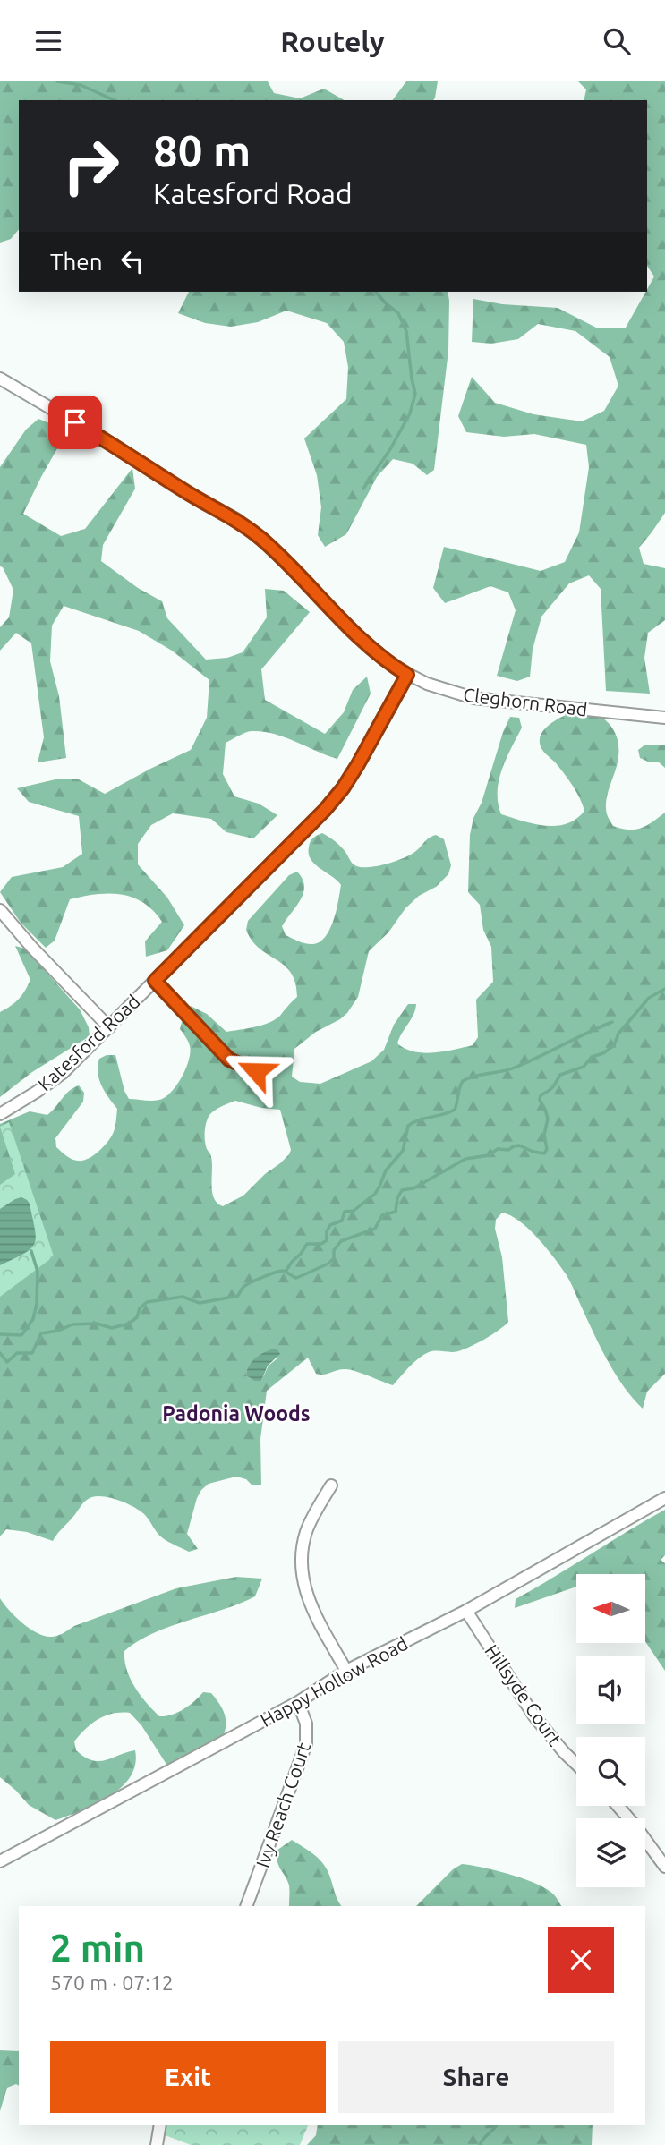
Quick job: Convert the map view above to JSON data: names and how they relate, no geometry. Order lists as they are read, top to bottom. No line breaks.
{"streets":{"street":["Cleghorn Road","Katesford Road","Happy Hollow Road","Hillsyde Court","Ivy Reach Court"]},"crossings":[["Cleghorn Road","Katesford Road"],["Happy Hollow Road","Hillsyde Court"],["Happy Hollow Road","Ivy Reach Court"]],"districts":["Padonia Woods"],"north":"left","page":{"header":"Routely","turn":["80 m","Katesford Road"],"then":"Then","heading":["2 min","570 m · 07:12"],"buttons":["Exit","Share"]}}
